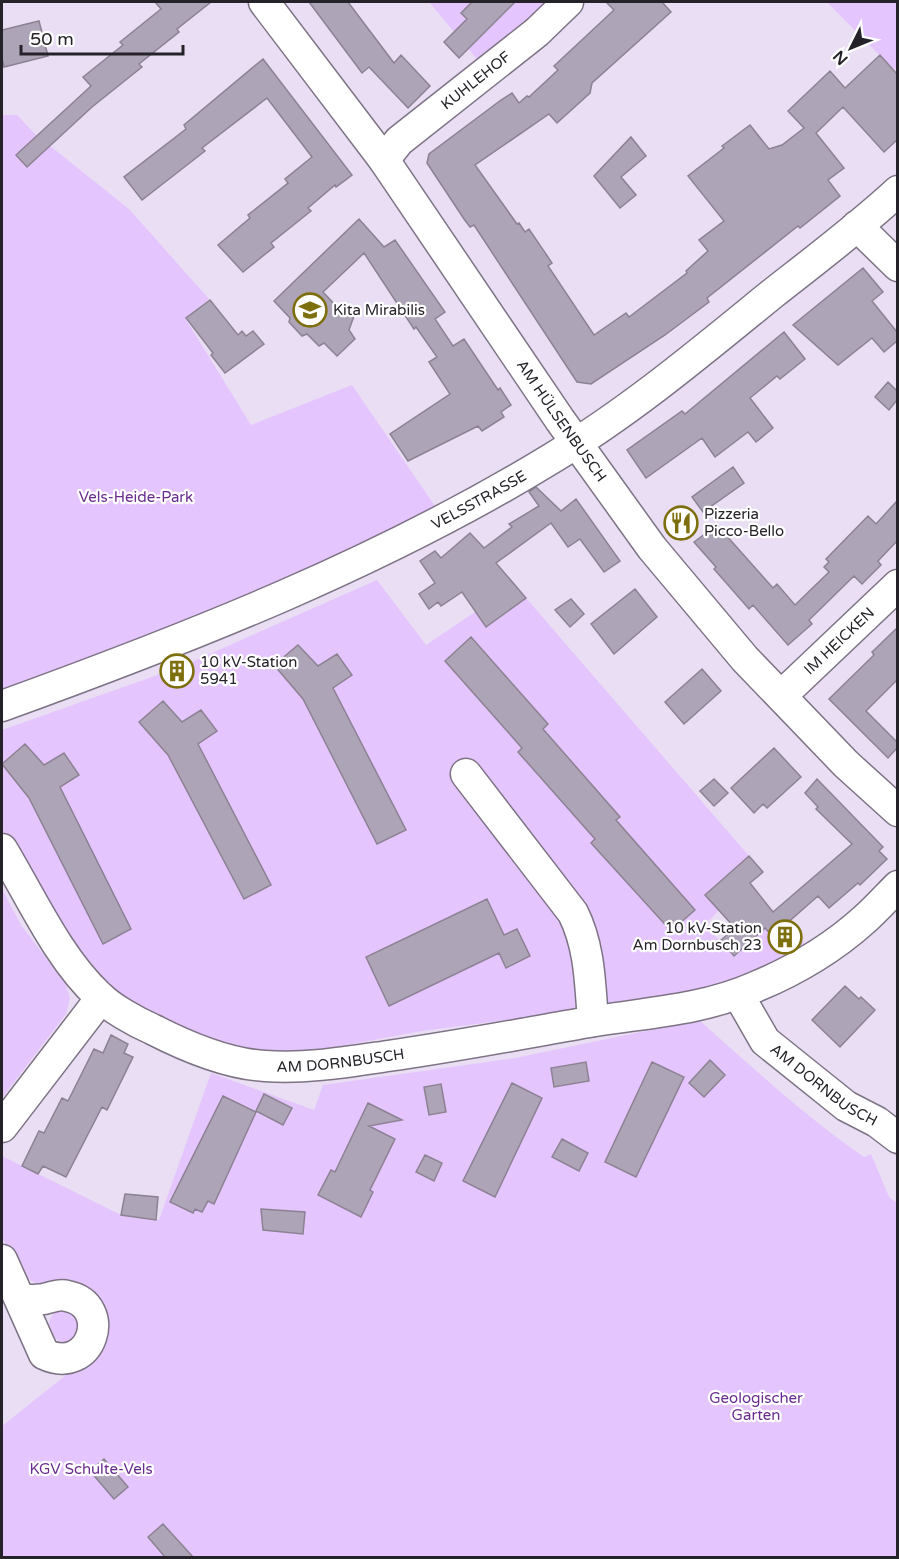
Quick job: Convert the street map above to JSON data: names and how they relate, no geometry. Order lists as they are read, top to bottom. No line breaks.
{"streets":{"street":["KUHLEHOF","AM HÜLSENBUSCH","VELSSTRASSE","IM HEICKEN","AM DORNBUSCH"]},"crossings":[["KUHLEHOF","AM HÜLSENBUSCH"],["AM HÜLSENBUSCH","VELSSTRASSE"],["AM HÜLSENBUSCH","IM HEICKEN"]],"parks":["Vels-Heide-Park","Geologischer Garten","KGV Schulte-Vels"],"places":{"school or university":["Kita Mirabilis"],"restaurant":["Pizzeria Picco-Bello"],"building":["10 kV-Station 5941","10 kV-Station Am Dornbusch 23"]},"scale_bar":"50 m","north":"bottom left"}
